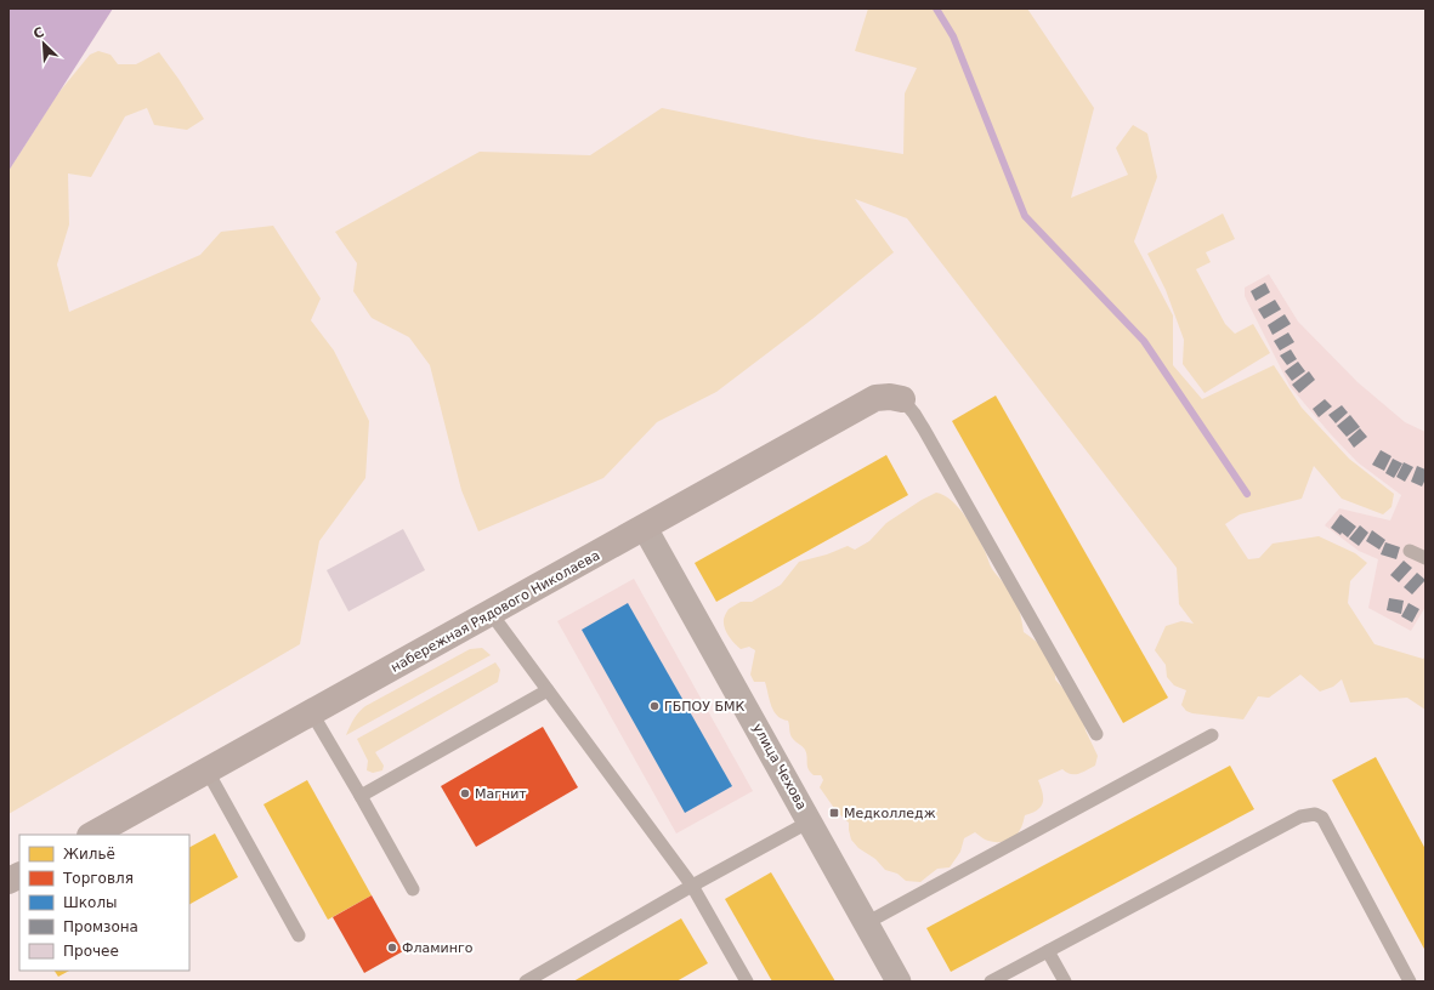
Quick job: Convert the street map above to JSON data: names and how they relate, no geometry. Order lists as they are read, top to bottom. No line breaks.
{"streets":{"street":["набережная Рядового Николаева","улица Чехова"]},"crossings":[["набережная Рядового Николаева","улица Чехова"]],"places":{"other":["ГБПОУ БМК","Магнит","Фламинго"],"transit":["Медколледж"]},"legend":["Жильё","Торговля","Школы","Промзона","Прочее"],"north":"top left"}
